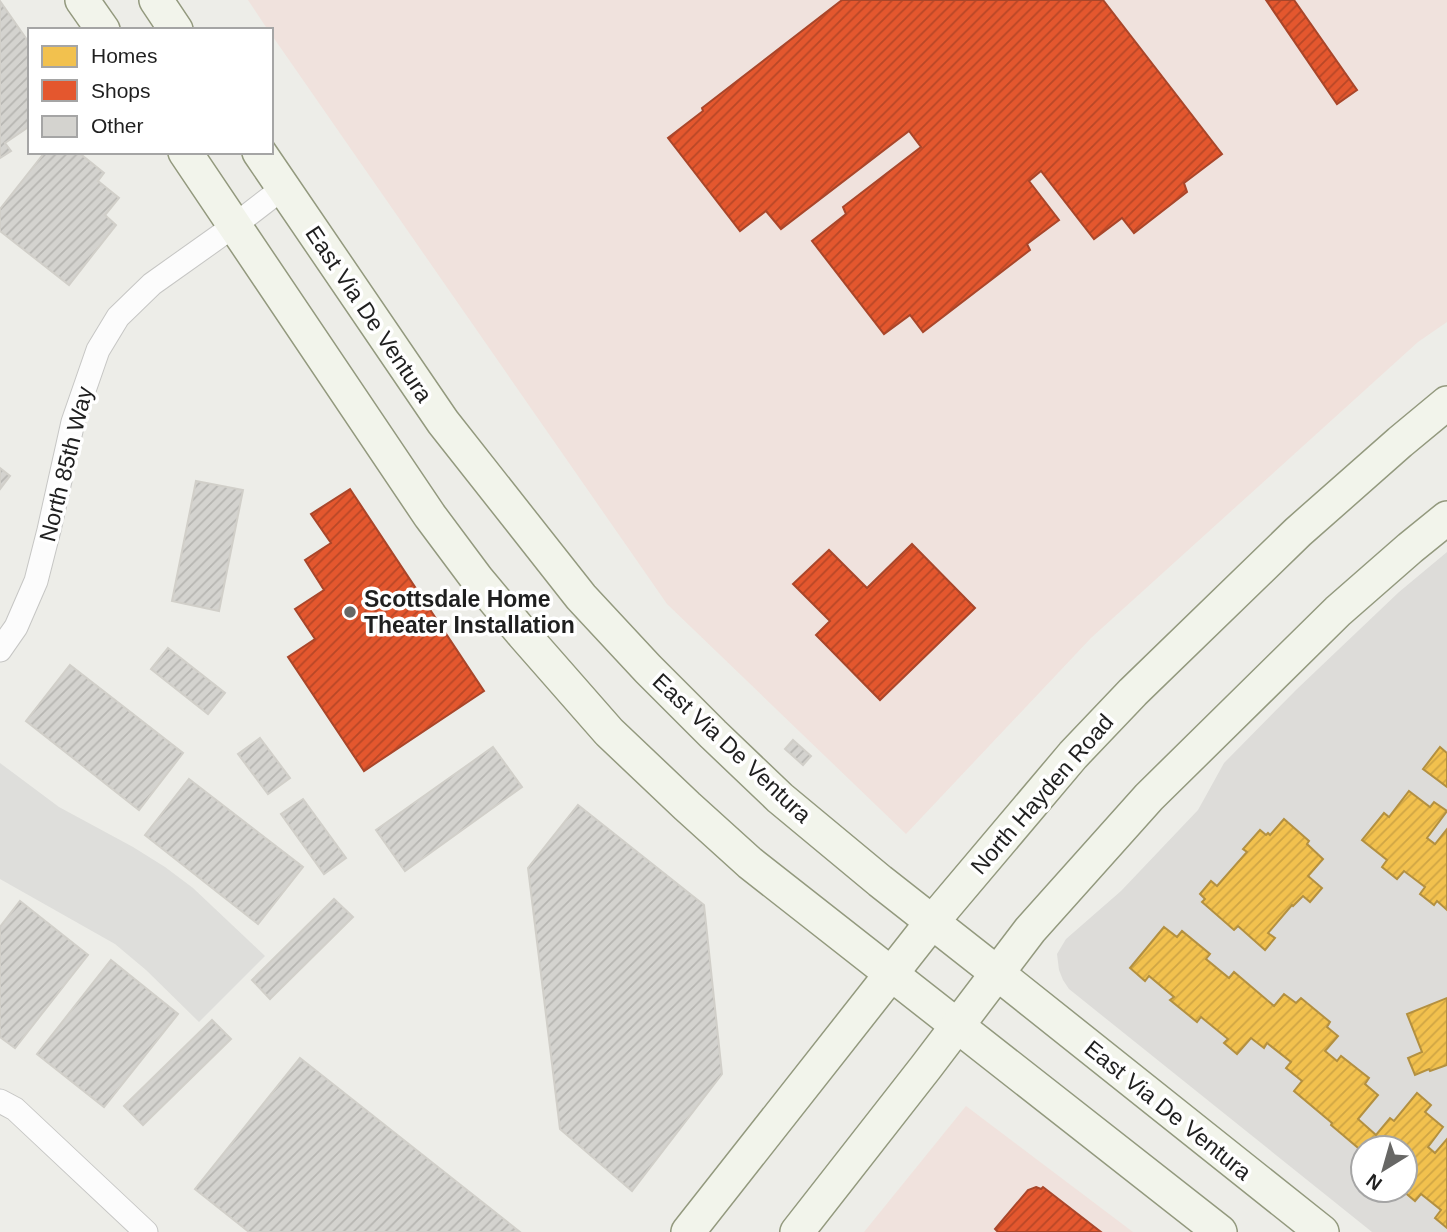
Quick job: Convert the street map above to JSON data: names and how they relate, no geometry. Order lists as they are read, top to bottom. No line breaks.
{"streets":{"main road":["East Via De Ventura","North Hayden Road"],"street":["North 85th Way"]},"crossings":[["East Via De Ventura","North 85th Way"],["East Via De Ventura","North Hayden Road"]],"places":["Scottsdale Home Theater Installation"],"legend":["Homes","Shops","Other"],"north":"bottom left"}
